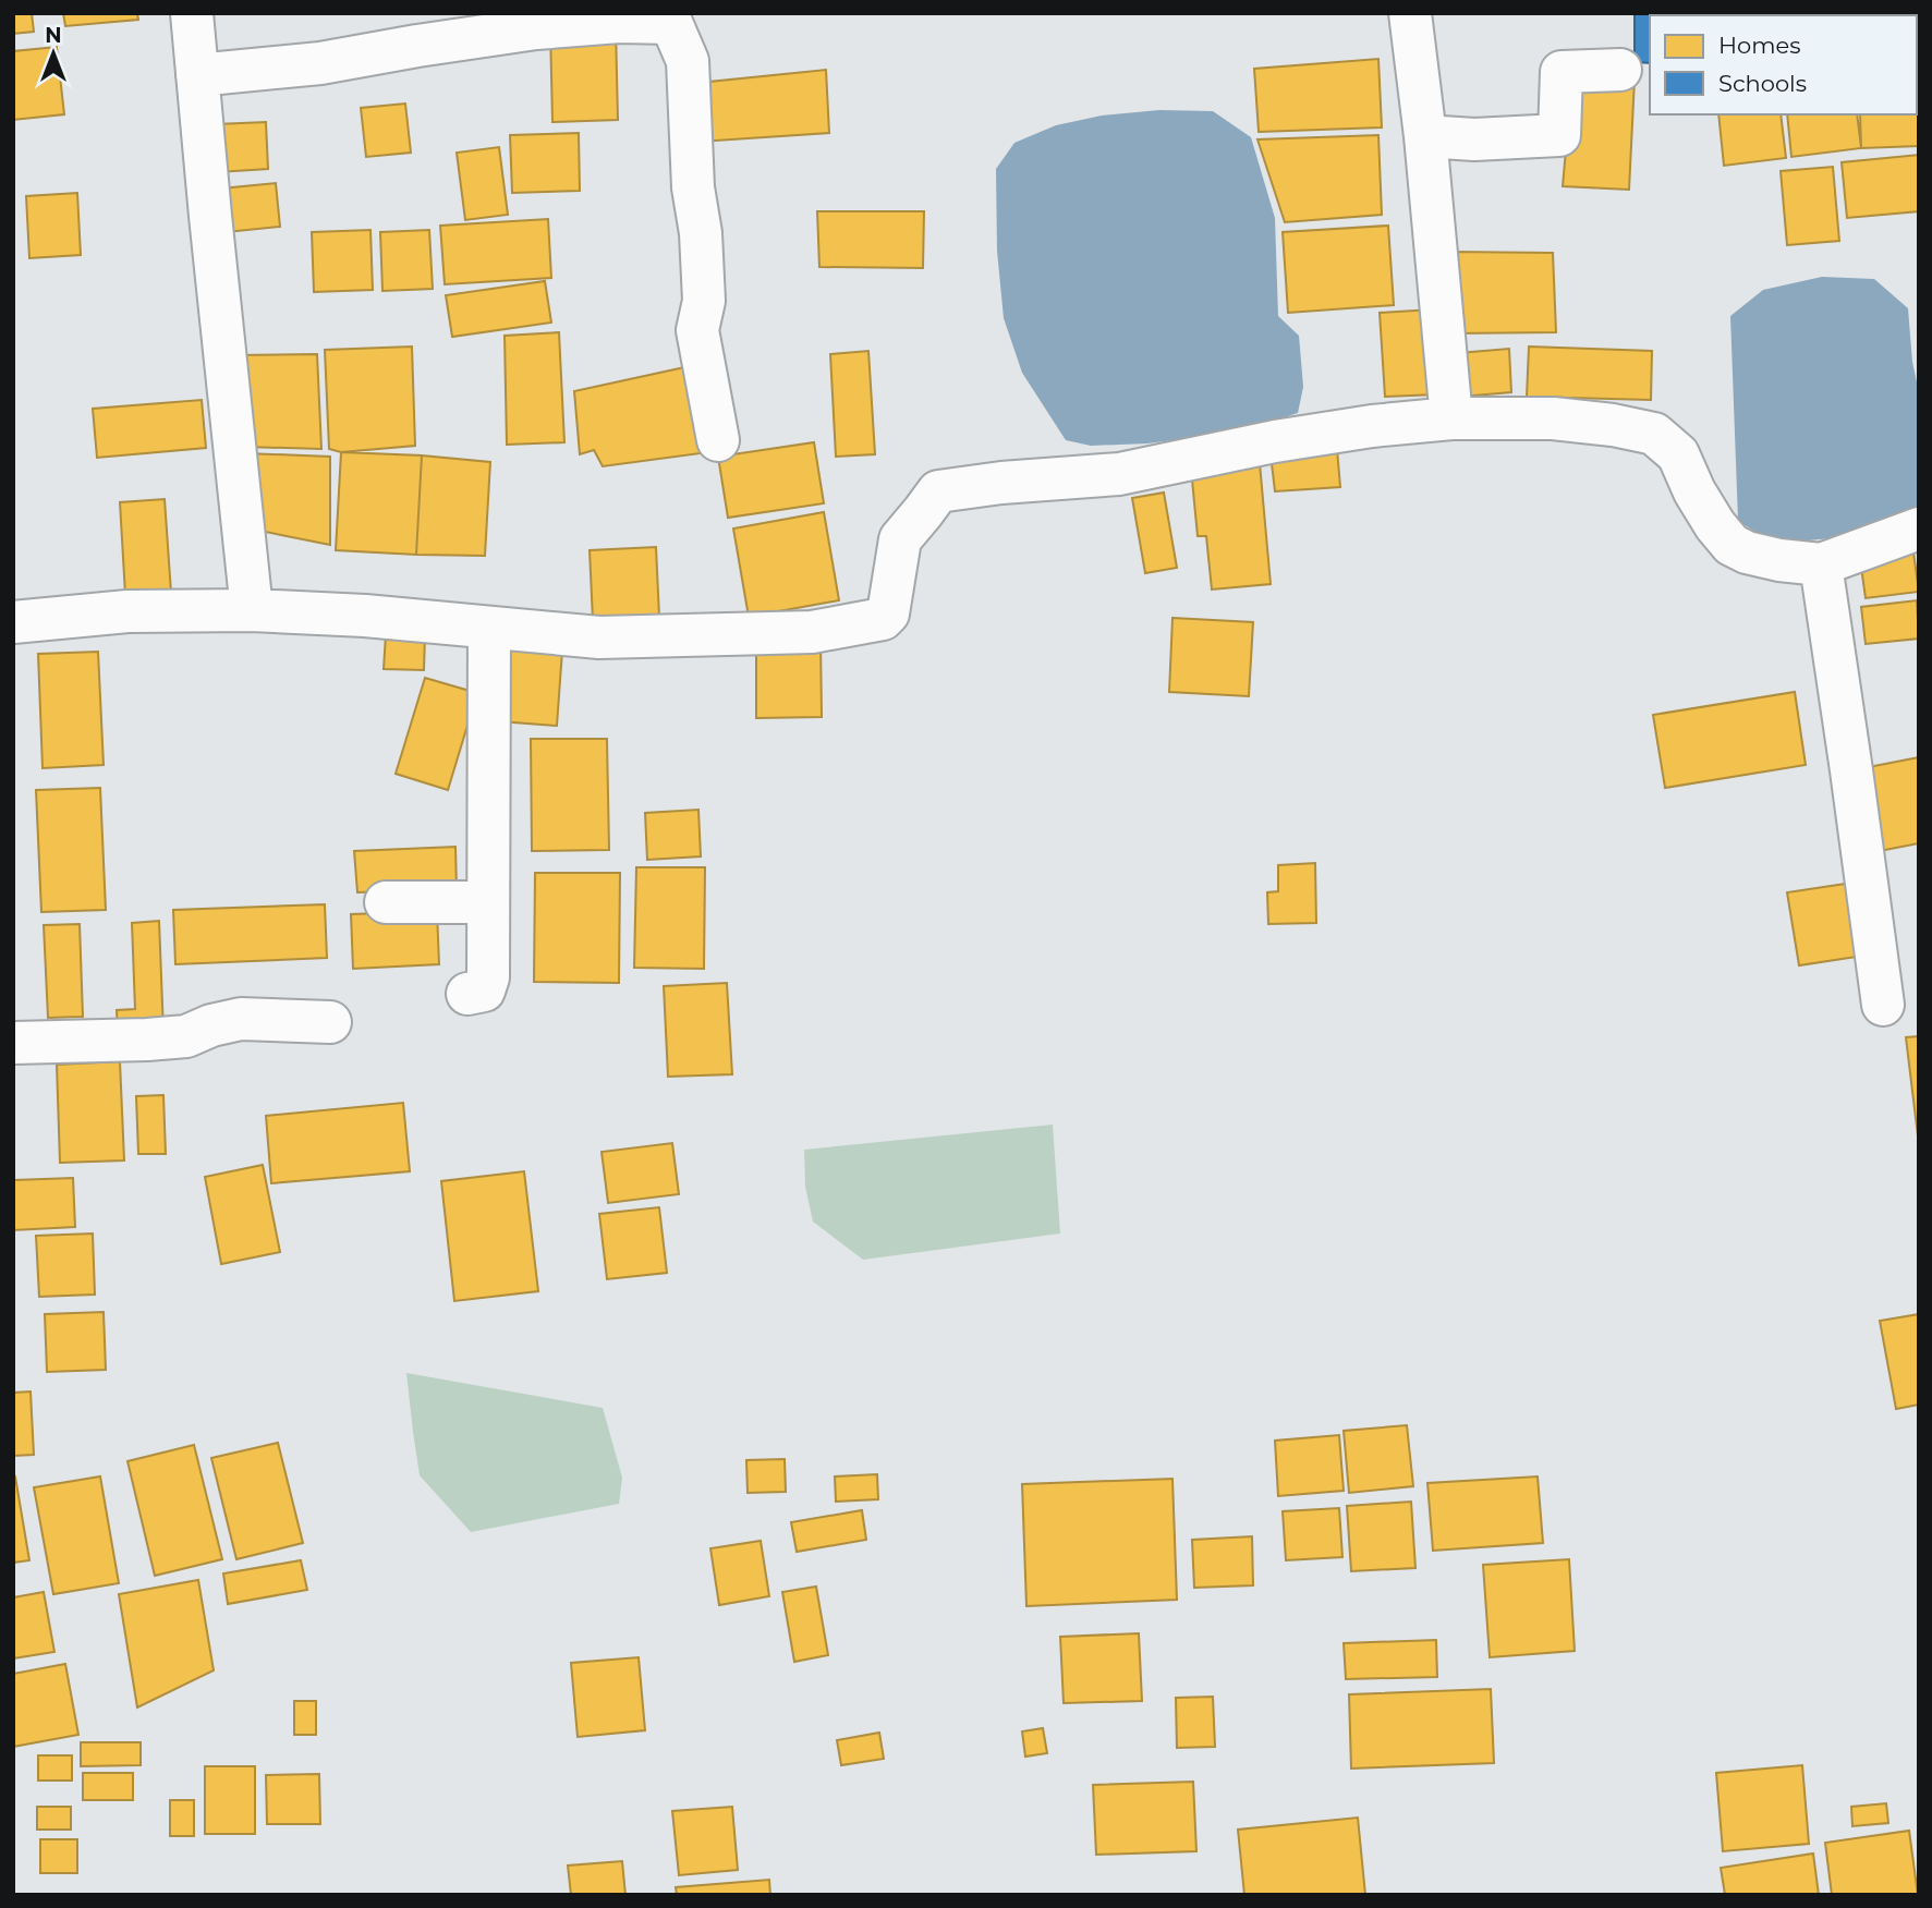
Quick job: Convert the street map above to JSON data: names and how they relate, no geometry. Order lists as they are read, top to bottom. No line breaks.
{"legend":["Homes","Schools"],"north":"top"}
